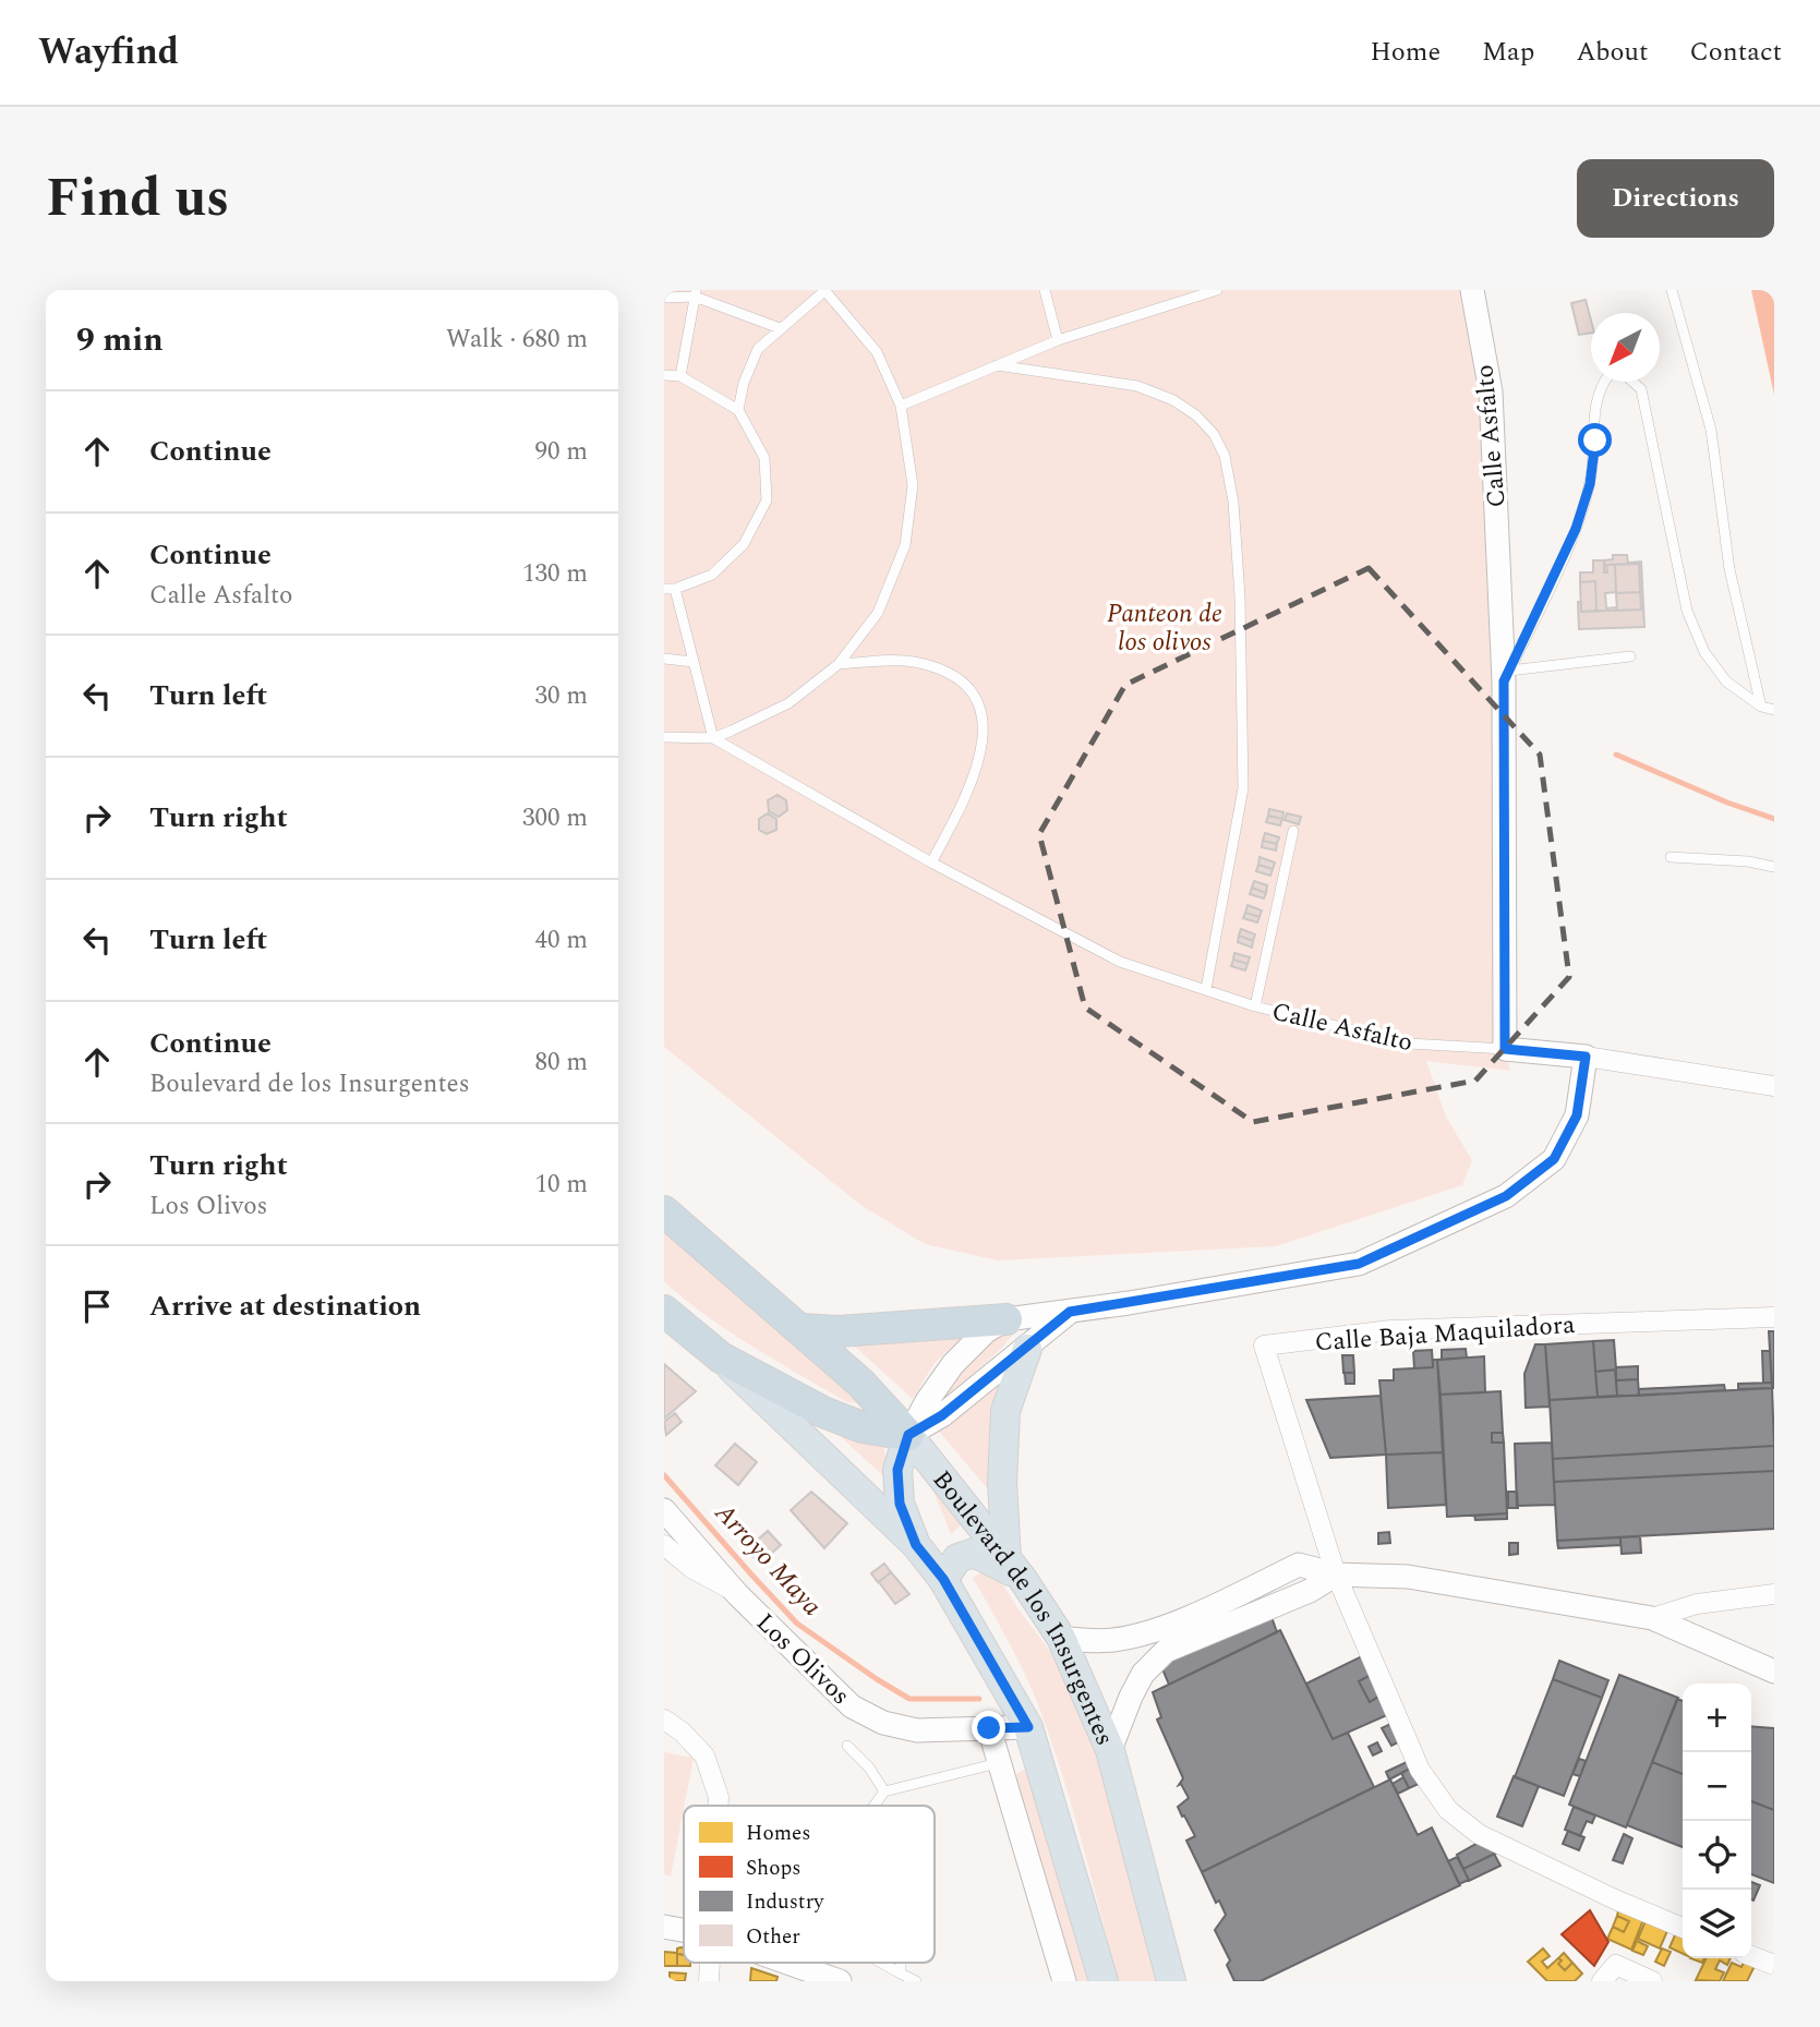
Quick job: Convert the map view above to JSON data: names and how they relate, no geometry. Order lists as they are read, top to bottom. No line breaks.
{"streets":{"highway":["Boulevard de los Insurgentes"],"street":["Calle Asfalto","Calle Baja Maquiladora","Los Olivos"]},"crossings":[["Boulevard de los Insurgentes","Los Olivos"]],"water":["Arroyo Maya"],"parks":["Panteon de los olivos"],"legend":["Homes","Shops","Industry","Other"],"north":"bottom left","page":{"header":"Wayfind","nav":["Home","Map","About","Contact"],"title":"Find us","buttons":"Directions","heading":["9 min","Walk · 680 m"],"list":[["Continue","90 m"],["Continue","Calle Asfalto","130 m"],["Turn left","30 m"],["Turn right","300 m"],["Turn left","40 m"],["Continue","Boulevard de los Insurgentes","80 m"],["Turn right","Los Olivos","10 m"],"Arrive at destination"],"map_buttons":["+","−"]}}
